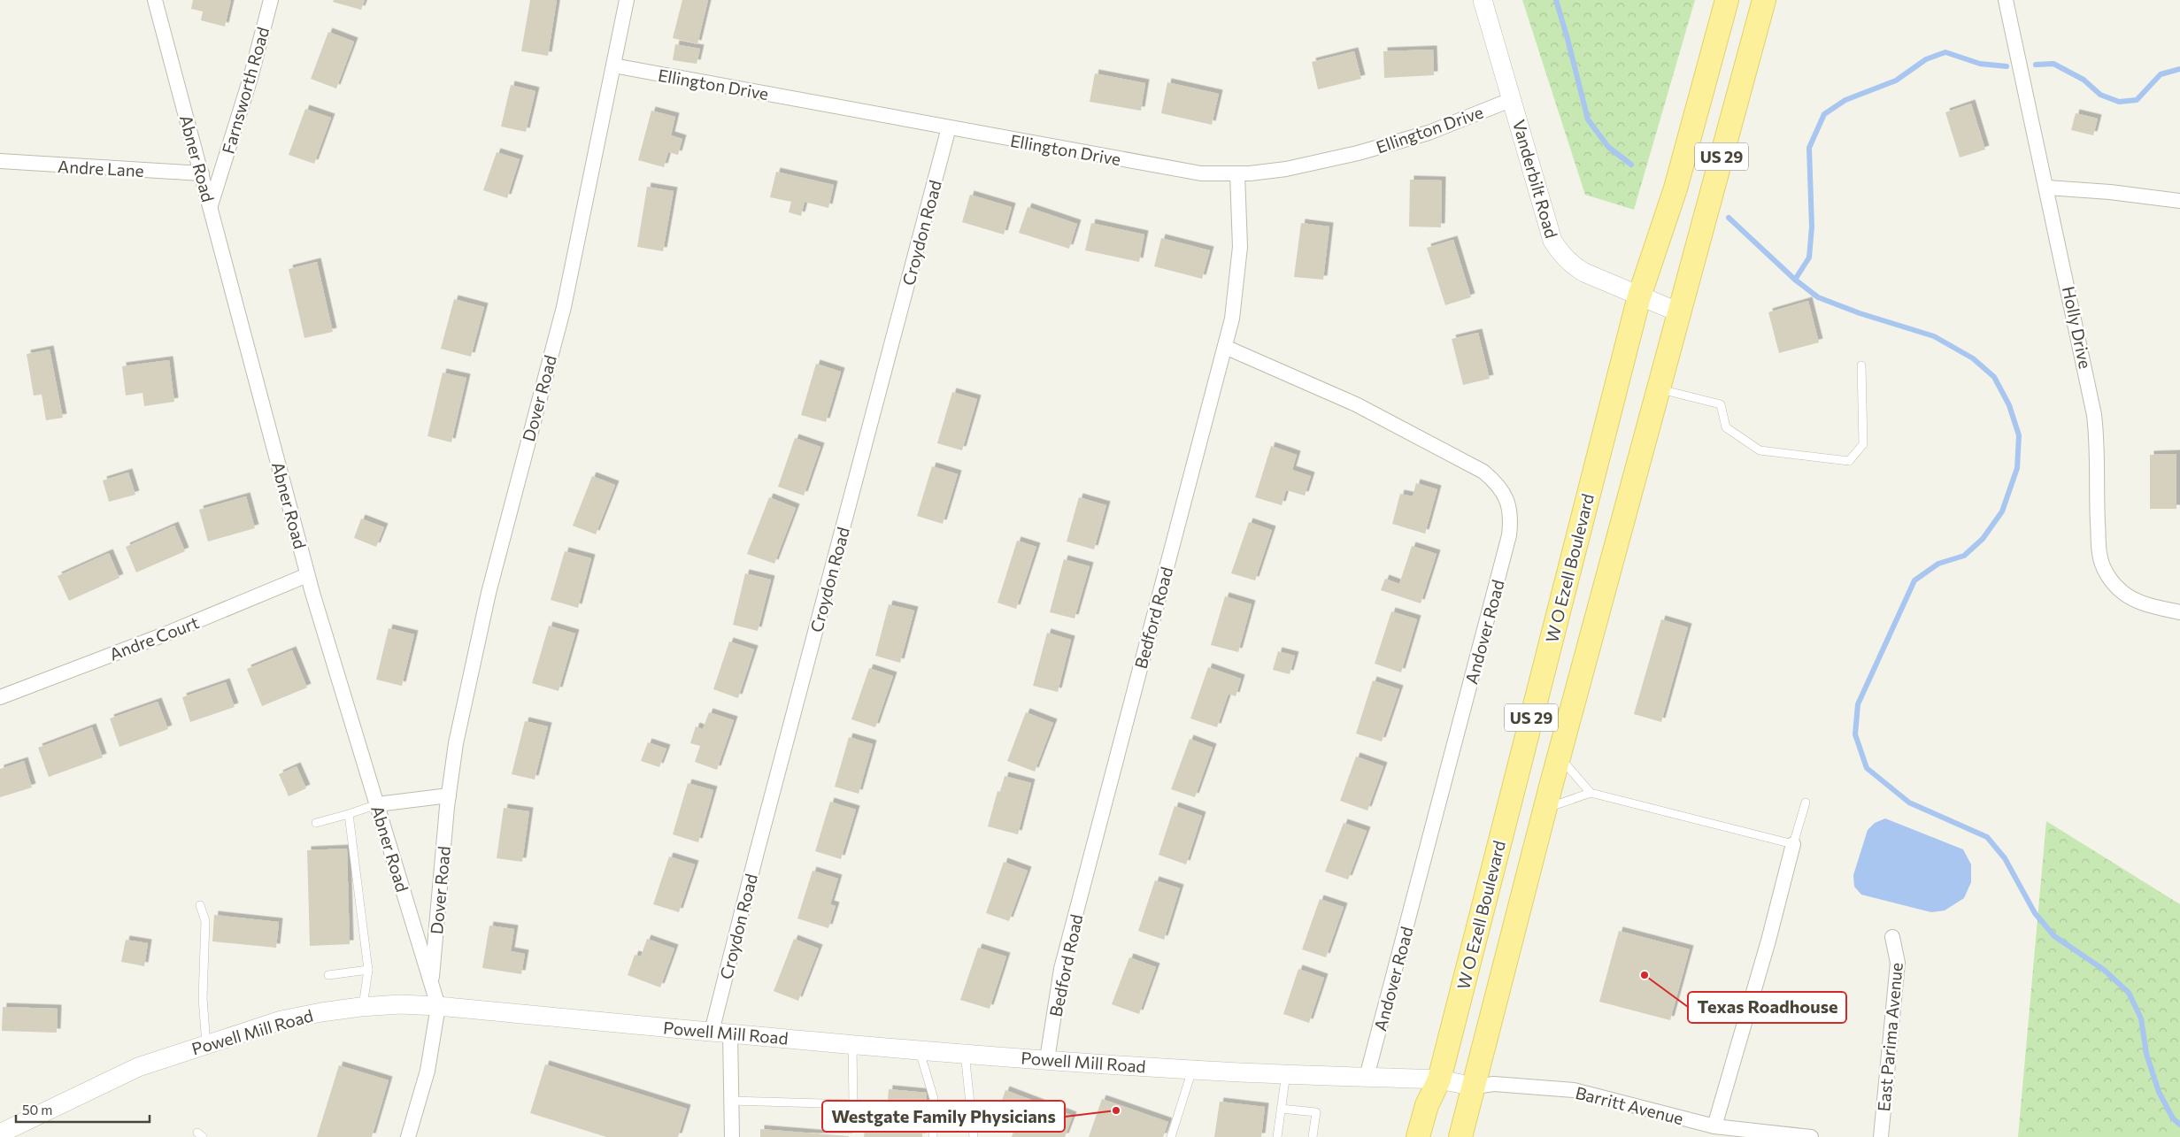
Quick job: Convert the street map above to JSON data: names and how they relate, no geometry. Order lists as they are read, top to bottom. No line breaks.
{"streets":{"main road":["US 29","W O Ezell Boulevard"],"street":["Ellington Drive","Farnsworth Road","Abner Road","Andre Lane","Vanderbilt Road","Croydon Road","Holly Drive","Dover Road","Bedford Road","Andover Road","Andre Court","Powell Mill Road","East Parima Avenue","Barritt Avenue"]},"crossings":[["Ellington Drive","Vanderbilt Road"],["Ellington Drive","Croydon Road"],["Ellington Drive","Dover Road"],["Ellington Drive","Bedford Road"],["Farnsworth Road","Abner Road"],["US 29","Vanderbilt Road"],["US 29","Powell Mill Road"],["US 29","Barritt Avenue"],["Abner Road","Andre Lane"],["Abner Road","Dover Road"],["Abner Road","Andre Court"],["Abner Road","Powell Mill Road"],["Vanderbilt Road","W O Ezell Boulevard"],["Croydon Road","Powell Mill Road"],["W O Ezell Boulevard","Powell Mill Road"],["Bedford Road","Andover Road"],["Bedford Road","Powell Mill Road"],["Andover Road","Powell Mill Road"],["Powell Mill Road","Barritt Avenue"]],"places":["Texas Roadhouse","Westgate Family Physicians"],"scale_bar":"50 m"}
